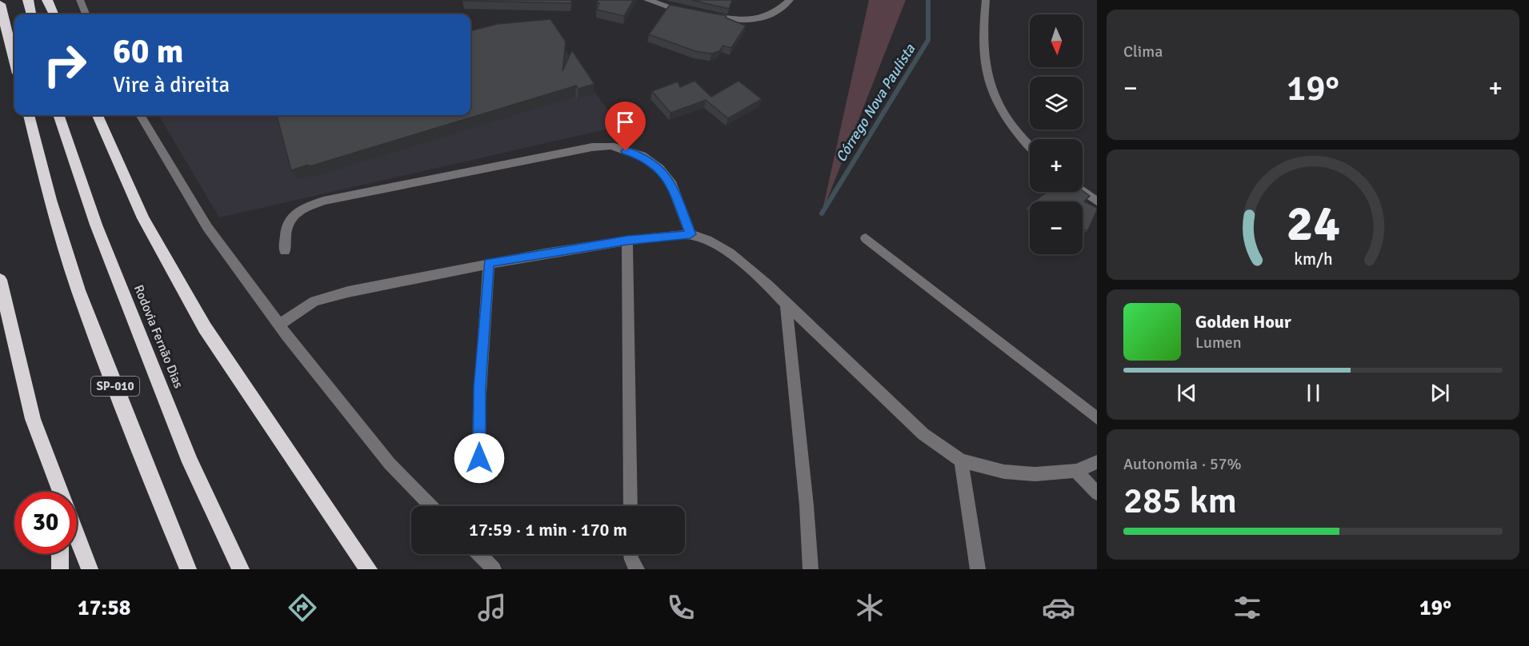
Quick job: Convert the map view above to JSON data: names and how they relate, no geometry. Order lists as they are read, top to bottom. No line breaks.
{"streets":{"highway":["Rodovia Fernão Dias","SP-010"]},"water":["Córrego Nova Paulista"],"north":"bottom","page":{"tile":["Clima",["Autonomia · 57%","285 km"]],"map_buttons":["+","−"],"turn":["60 m","Vire à direita"],"heat":["−","19°","+"],"song":["Golden Hour","Lumen"],"limit":"30","trip":"17:59 · 1 min · 170 m","tabs":["17:58","19°"],"gauge":["24","km/h"]}}
